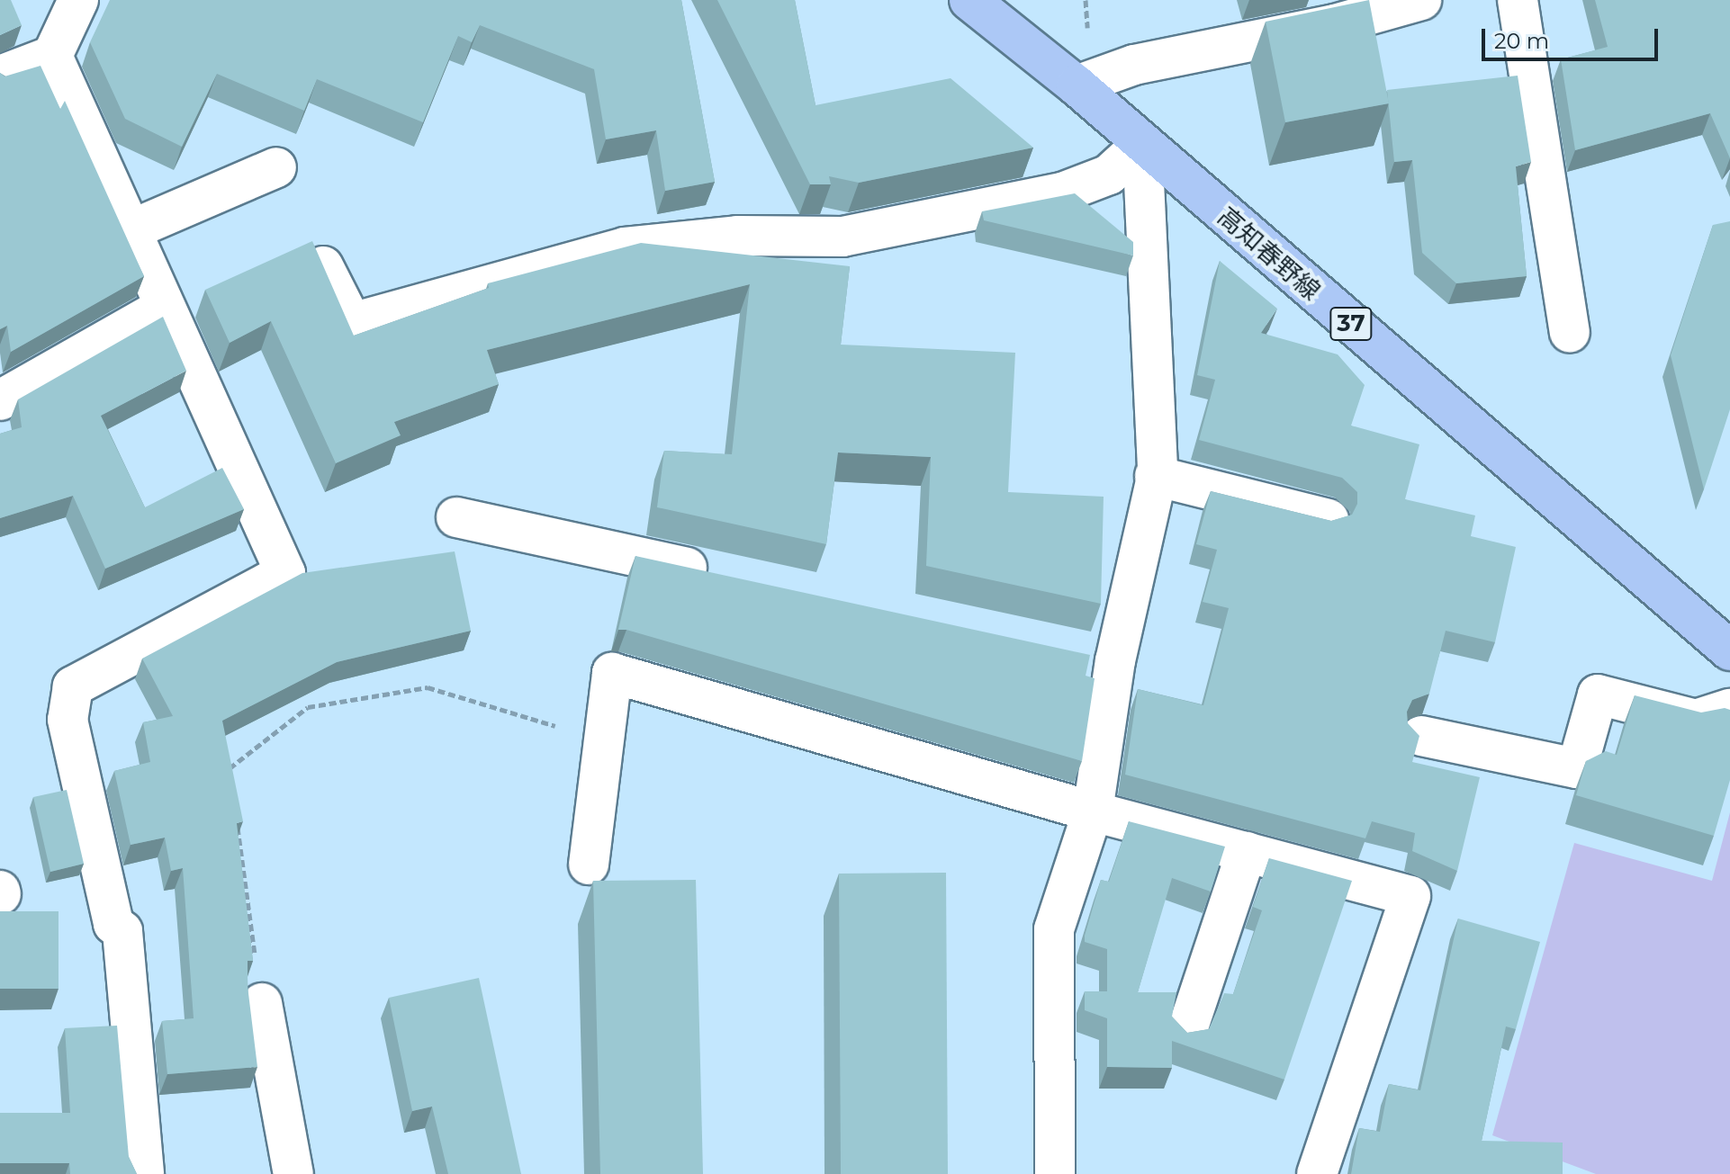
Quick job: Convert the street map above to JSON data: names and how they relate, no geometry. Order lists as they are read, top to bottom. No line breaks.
{"streets":{"main road":["高知春野線","37"]},"scale_bar":"20 m"}
